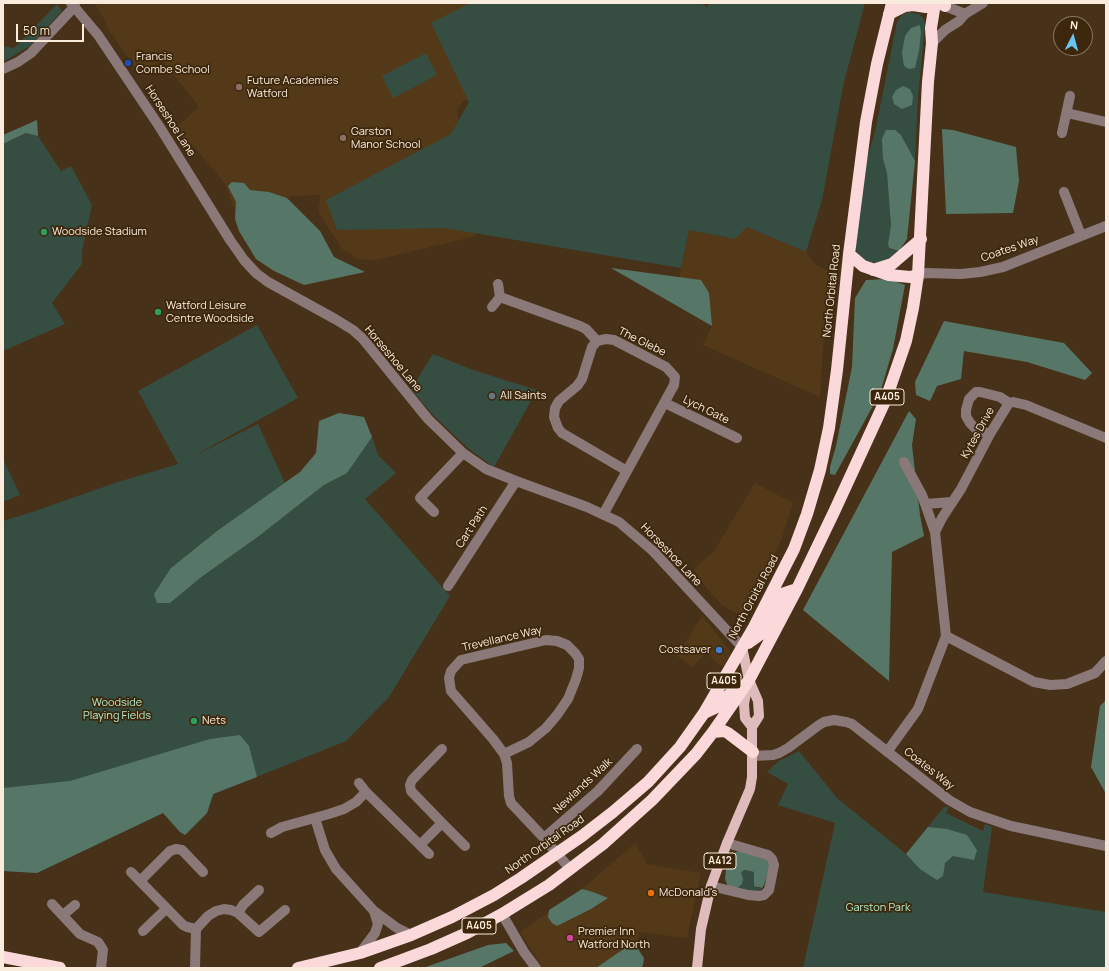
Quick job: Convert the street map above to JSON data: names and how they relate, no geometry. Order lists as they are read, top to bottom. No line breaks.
{"streets":{"highway":["North Orbital Road","A405"],"main road":["A412"],"street":["Horseshoe Lane","Coates Way","The Glebe","Lych Gate","Kytes Drive","Cart Path","Trevellance Way","Newlands Walk"]},"crossings":[["Horseshoe Lane","North Orbital Road"],["Horseshoe Lane","The Glebe"],["Horseshoe Lane","Cart Path"],["Horseshoe Lane","A412"],["Coates Way","A405"],["Coates Way","A412"],["North Orbital Road","Trevellance Way"],["North Orbital Road","A412"],["The Glebe","Lych Gate"],["A405","Trevellance Way"],["A405","A412"],["Trevellance Way","Newlands Walk"]],"parks":["Woodside Playing Fields","Garston Park"],"places":["Francis Combe School","Future Academies Watford","Garston Manor School","Woodside Stadium","Watford Leisure Centre Woodside","All Saints","Costsaver","Nets","McDonald's","Premier Inn Watford North"],"scale_bar":"50 m","north":"top"}
